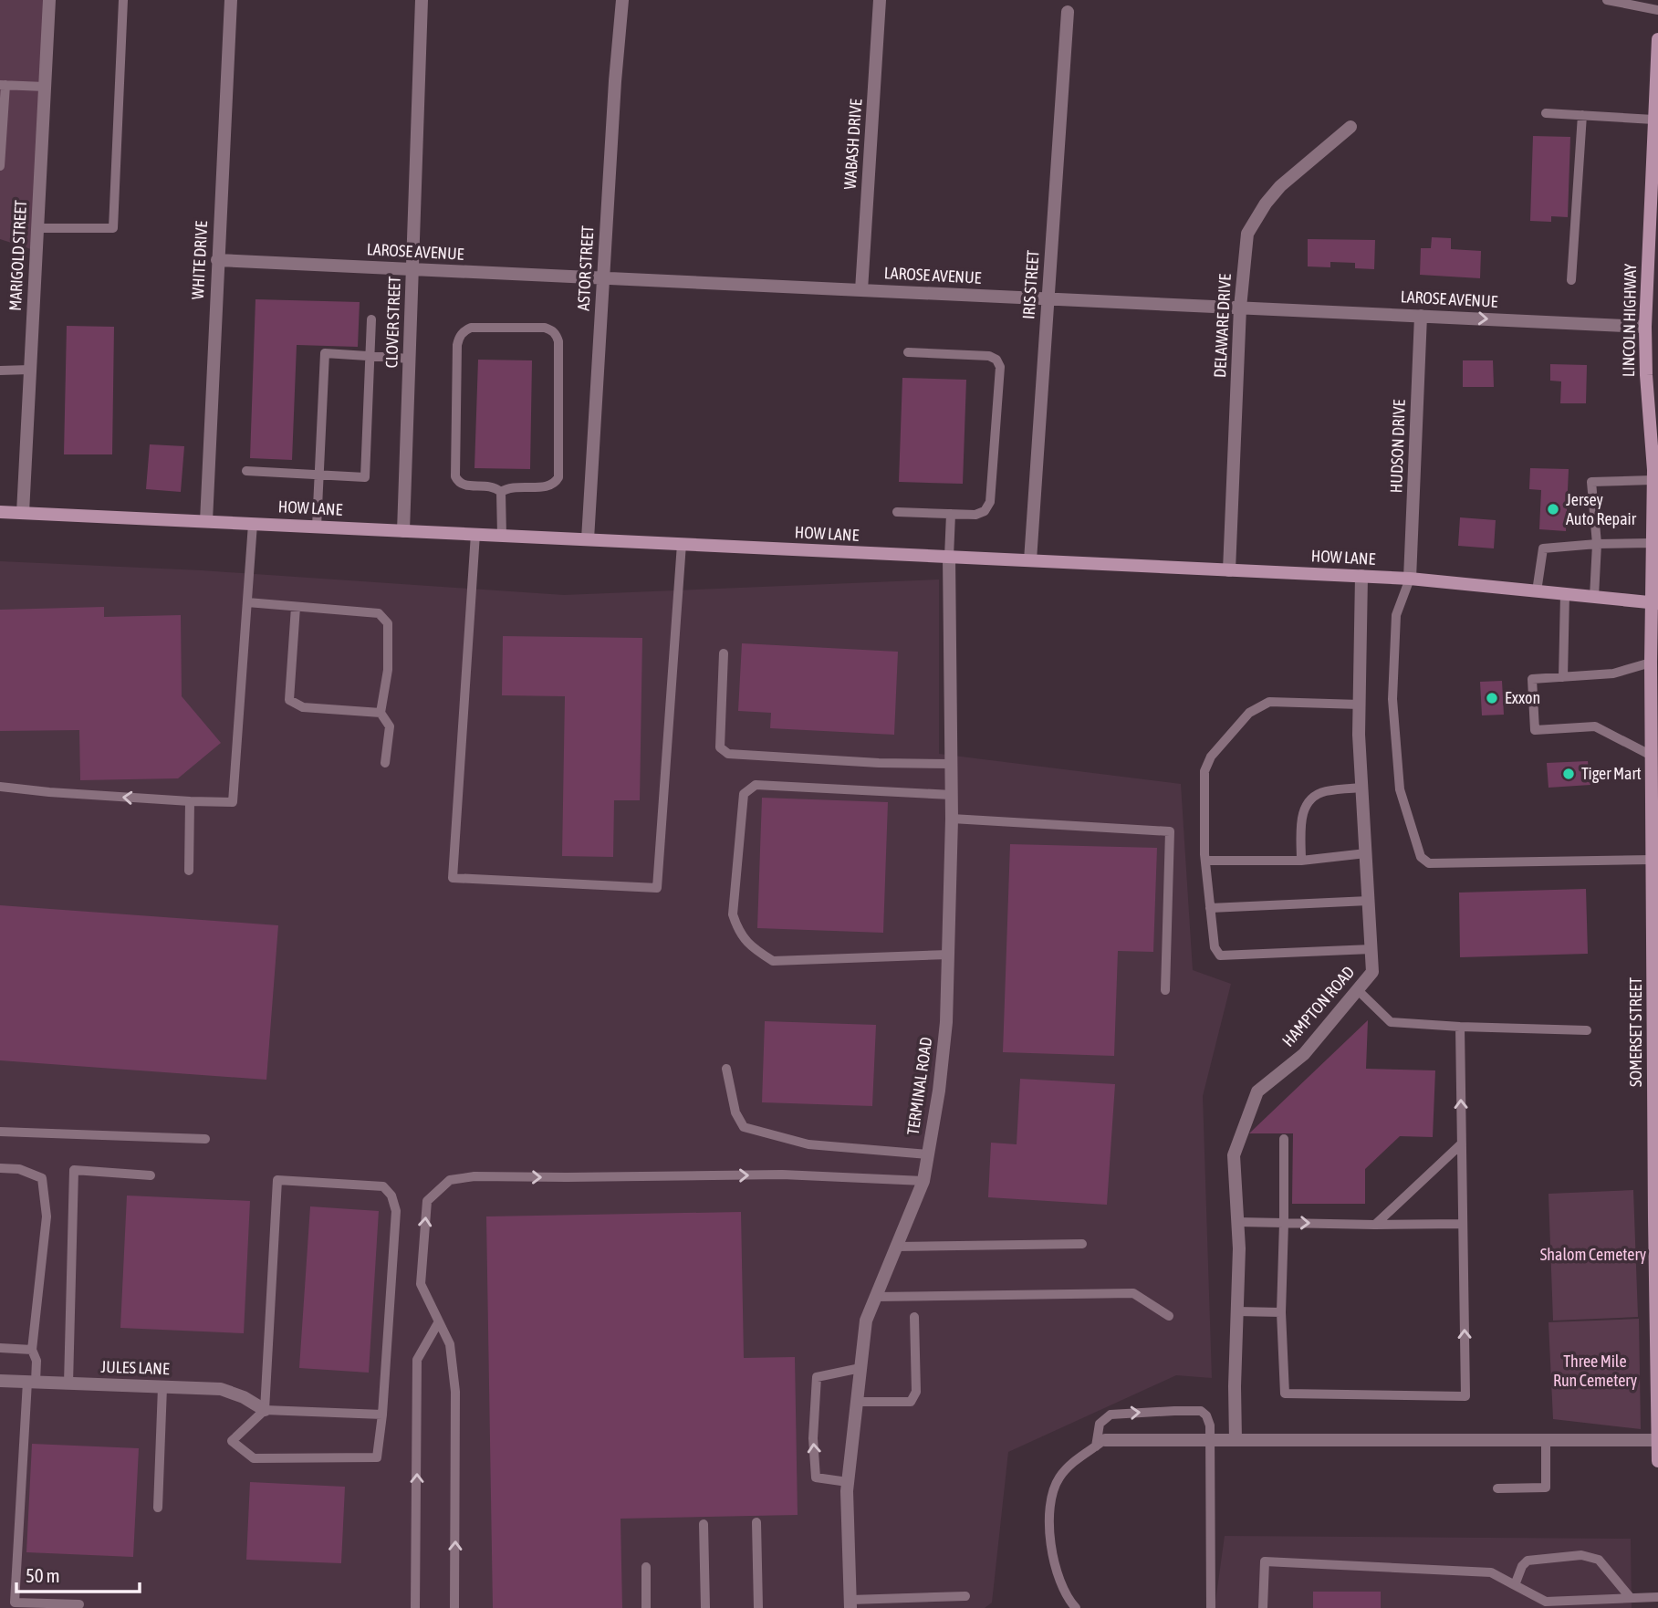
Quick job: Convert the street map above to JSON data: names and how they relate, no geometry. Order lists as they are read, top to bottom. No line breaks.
{"streets":{"main road":["LINCOLN HIGHWAY","HOW LANE","SOMERSET STREET"],"street":["WABASH DRIVE","LAROSE AVENUE","MARIGOLD STREET","WHITE DRIVE","ASTOR STREET","IRIS STREET","CLOVER STREET","DELAWARE DRIVE","HUDSON DRIVE","HAMPTON ROAD","TERMINAL ROAD","JULES LANE"]},"crossings":[["WABASH DRIVE","LAROSE AVENUE"],["LAROSE AVENUE","WHITE DRIVE"],["LAROSE AVENUE","ASTOR STREET"],["LAROSE AVENUE","IRIS STREET"],["LAROSE AVENUE","LINCOLN HIGHWAY"],["LAROSE AVENUE","CLOVER STREET"],["LAROSE AVENUE","DELAWARE DRIVE"],["LAROSE AVENUE","HUDSON DRIVE"],["MARIGOLD STREET","HOW LANE"],["WHITE DRIVE","HOW LANE"],["ASTOR STREET","HOW LANE"],["IRIS STREET","HOW LANE"],["LINCOLN HIGHWAY","HOW LANE"],["LINCOLN HIGHWAY","SOMERSET STREET"],["CLOVER STREET","HOW LANE"],["DELAWARE DRIVE","HOW LANE"],["HUDSON DRIVE","HOW LANE"],["HOW LANE","HAMPTON ROAD"],["HOW LANE","SOMERSET STREET"],["HOW LANE","TERMINAL ROAD"]],"parks":["Shalom Cemetery","Three Mile Run Cemetery"],"places":["Jersey Auto Repair","Exxon","Tiger Mart"],"scale_bar":"50 m"}
